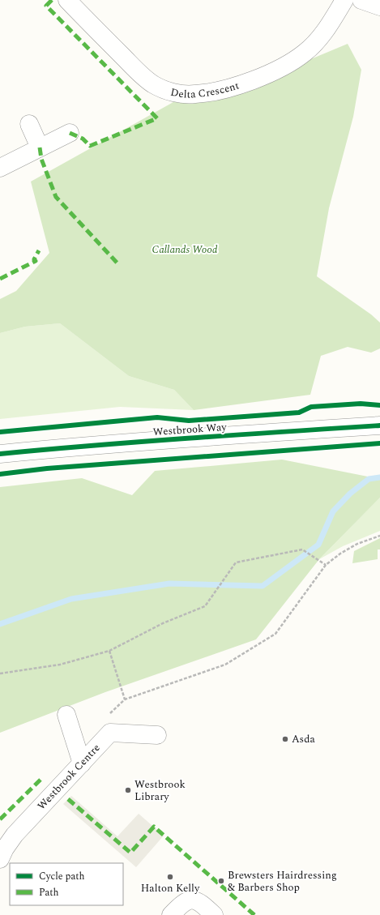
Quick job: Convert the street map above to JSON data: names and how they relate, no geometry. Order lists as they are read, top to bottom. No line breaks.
{"streets":{"street":["Delta Crescent","Westbrook Way","Westbrook Centre"]},"parks":["Callands Wood"],"places":["Asda","Westbrook Library","Halton Kelly","Brewsters Hairdressing & Barbers Shop"],"legend":["Cycle path","Path"]}
